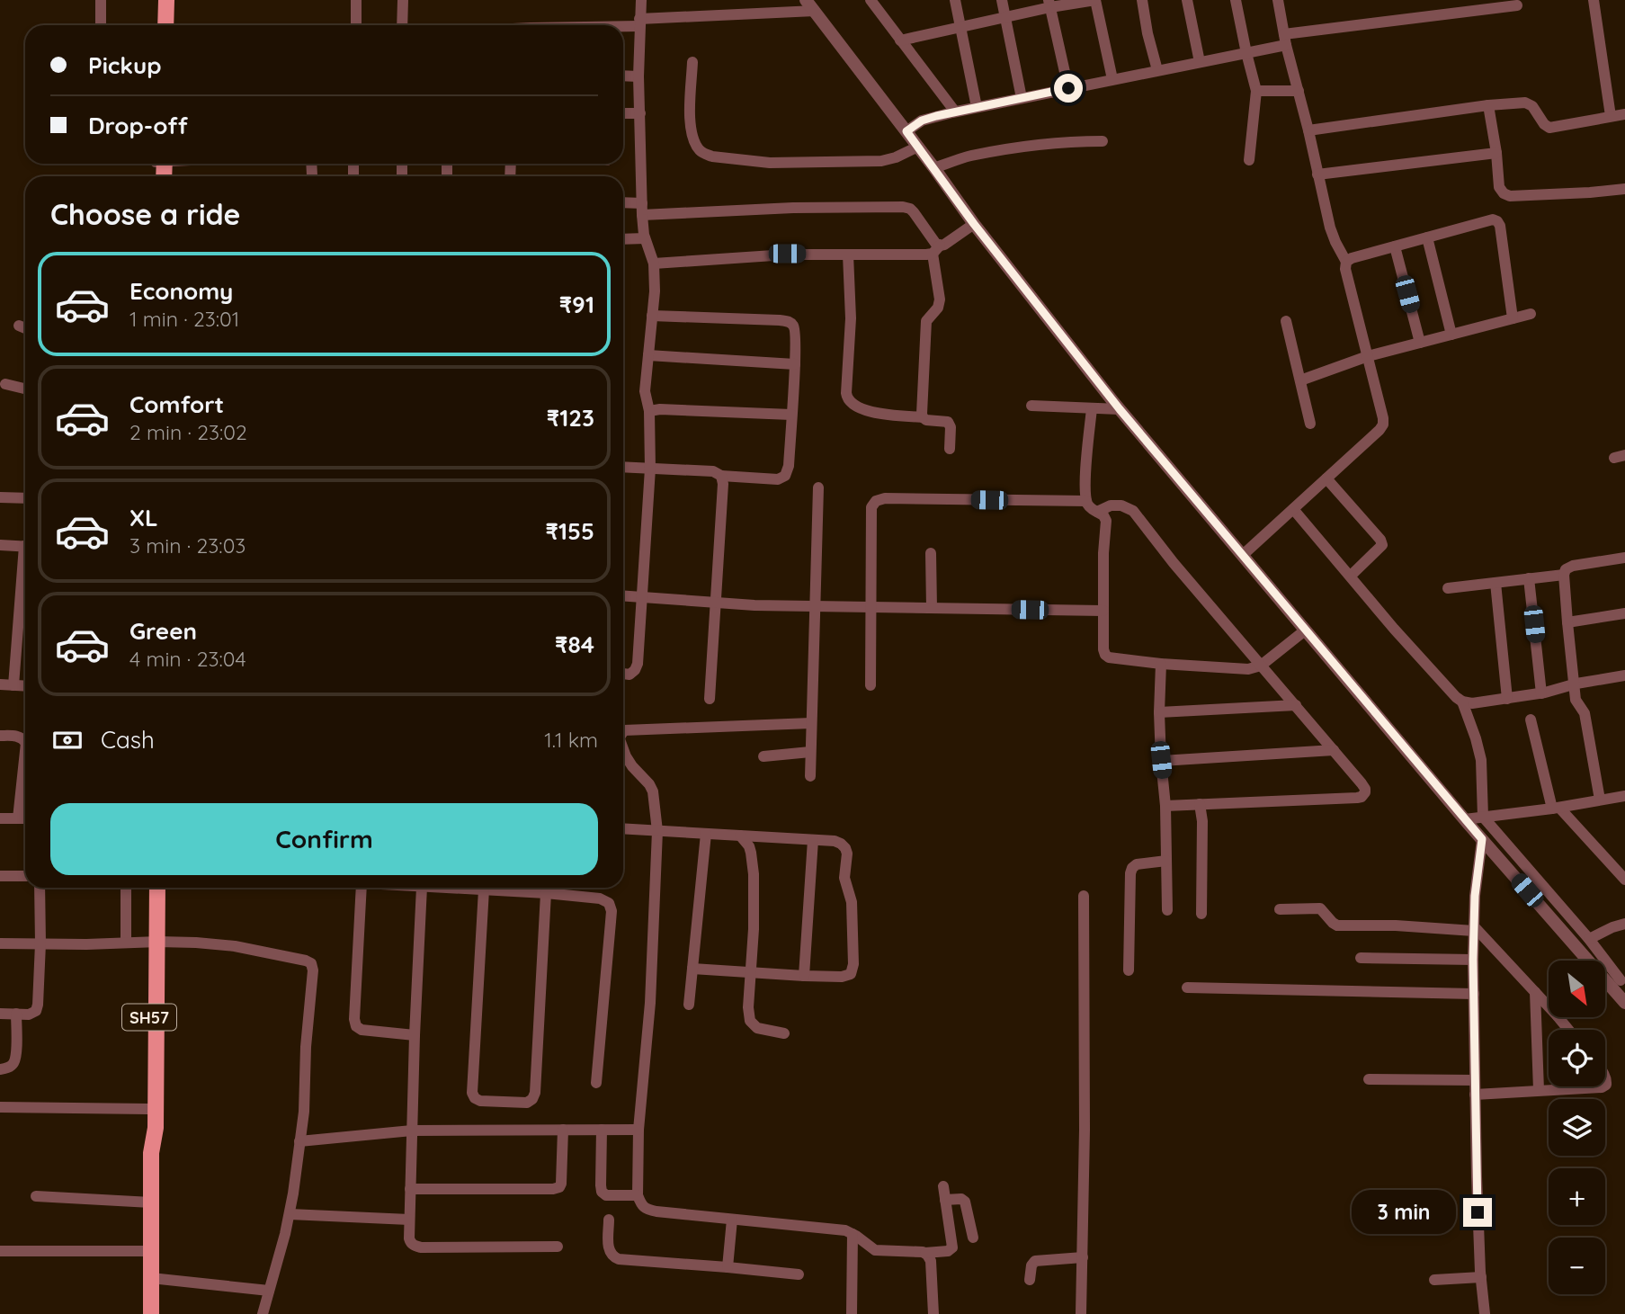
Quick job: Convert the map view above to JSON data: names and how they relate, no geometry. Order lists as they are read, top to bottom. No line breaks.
{"streets":{"main road":["SH57"]},"north":"bottom right","page":{"banner":["Pickup","Drop-off"],"heading":"Choose a ride","list":[{"name":"Economy","note":"1 min · 23:01","value":"₹91"},{"name":"Comfort","note":"2 min · 23:02","value":"₹123"},{"name":"XL","note":"3 min · 23:03","value":"₹155"},{"name":"Green","note":"4 min · 23:04","value":"₹84"}],"pay":["Cash","1.1 km"],"buttons":"Confirm","map_buttons":["+","−"],"bubble":"3 min"}}
